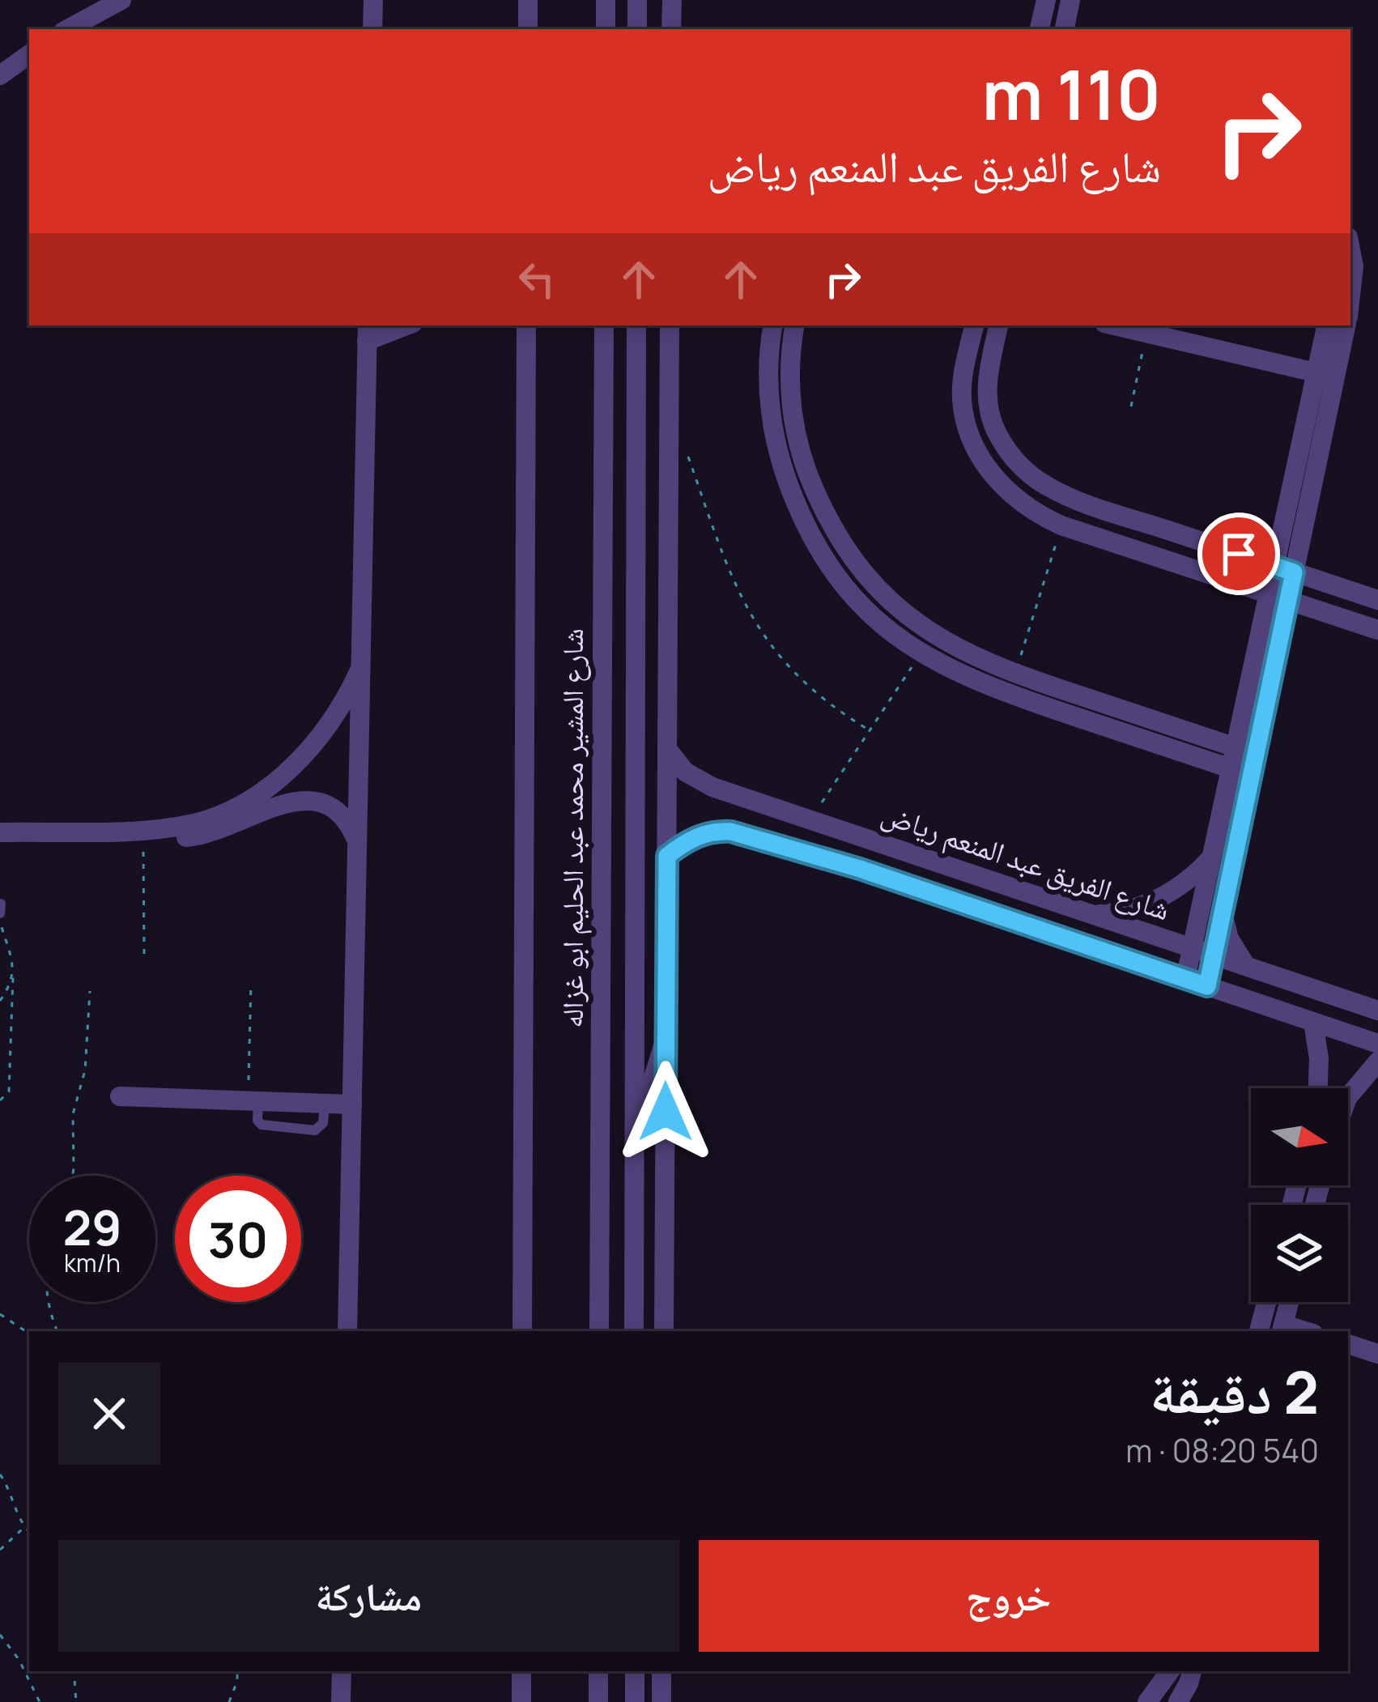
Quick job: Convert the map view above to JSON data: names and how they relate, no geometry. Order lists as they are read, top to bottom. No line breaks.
{"streets":{"street":["شارع المشير محمد عبد الحليم ابو غزاله","شارع الفريق عبد المنعم رياض"]},"north":"right","page":{"turn":["110 m","شارع الفريق عبد المنعم رياض"],"speed":"29 km/h","limit":"30","heading":["2 دقيقة","540 m · 08:20"],"buttons":["خروج","مشاركة"]}}
